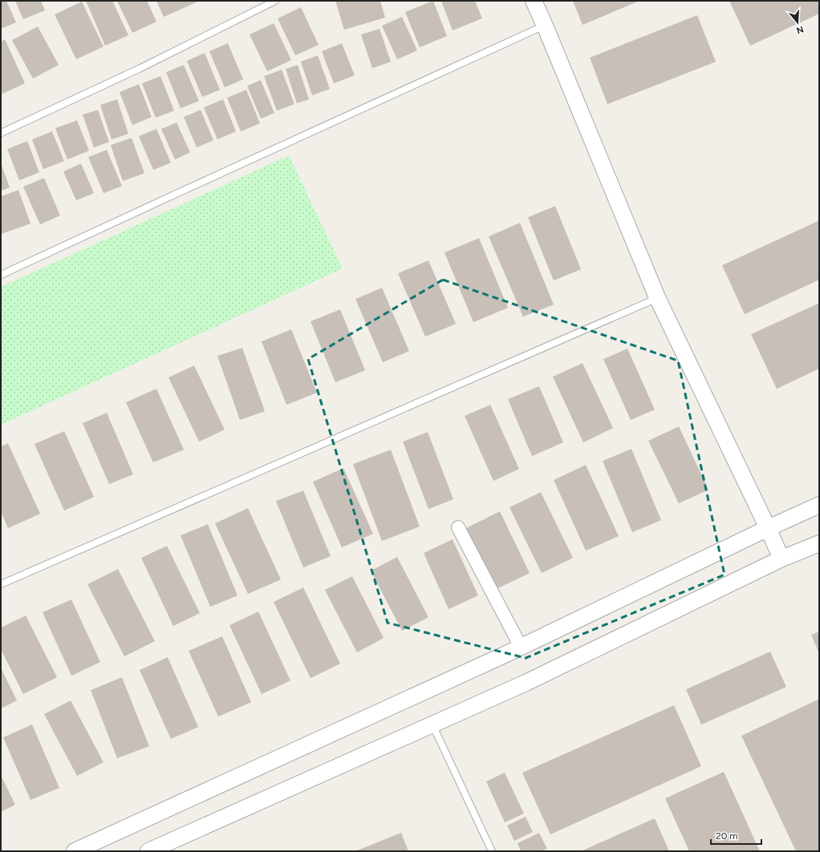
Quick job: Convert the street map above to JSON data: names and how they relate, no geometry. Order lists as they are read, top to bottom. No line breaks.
{"scale_bar":"20 m","north":"bottom"}
